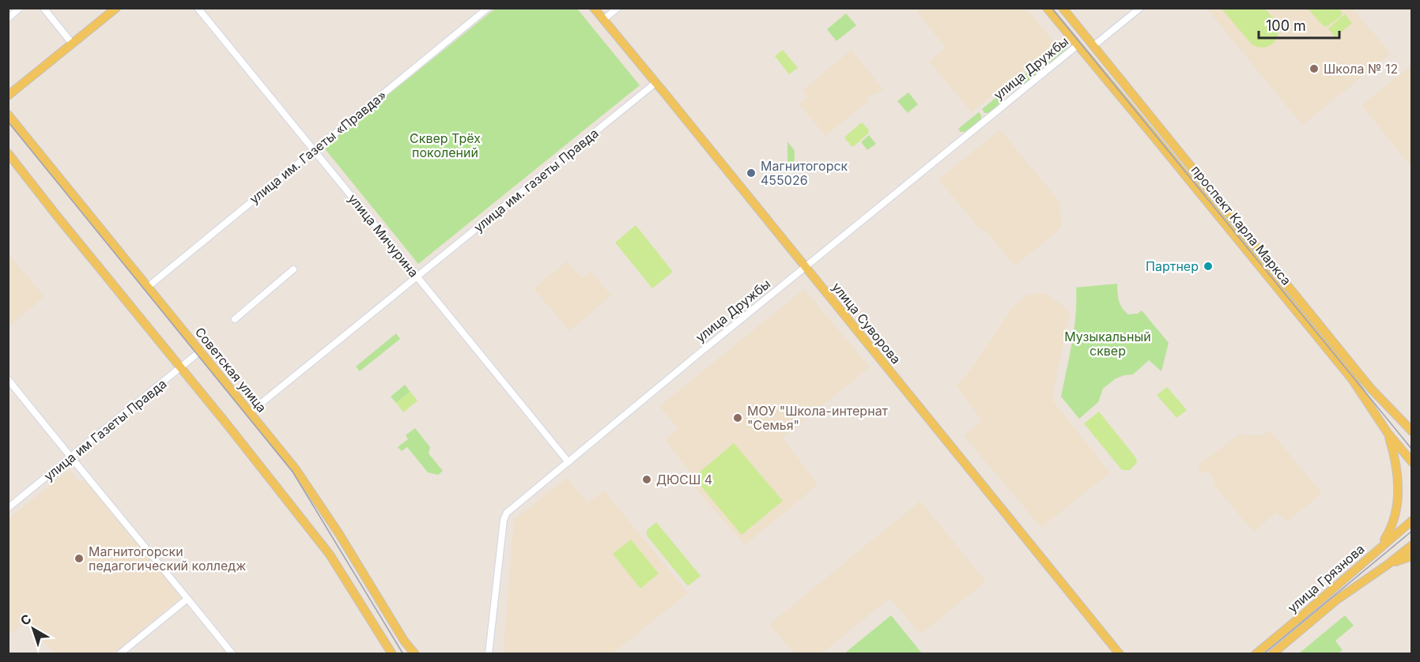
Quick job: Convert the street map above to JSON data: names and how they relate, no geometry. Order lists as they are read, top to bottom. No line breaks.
{"streets":{"main road":["улица Дружбы","проспект Карла Маркса","улица Суворова","Советская улица","улица Грязнова"],"street":["улица им. Газеты «Правда»","улица им. газеты Правда","улица Мичурина","улица им Газеты Правда"]},"crossings":[["улица Дружбы","проспект Карла Маркса"],["улица Дружбы","улица Мичурина"],["улица Дружбы","улица Суворова"],["улица им. Газеты «Правда»","улица Мичурина"],["улица им. Газеты «Правда»","Советская улица"],["улица им. газеты Правда","улица Мичурина"],["улица им. газеты Правда","улица Суворова"],["Советская улица","улица им Газеты Правда"]],"parks":["Сквер Трёх поколений","Музыкальный сквер"],"places":["Школа № 12","Магнитогорск 455026","Партнер","МОУ \"Школа-интернат \"Семья\"","ДЮСШ 4","Магнитогорски педагогический колледж"],"scale_bar":"100 m","north":"top left"}
